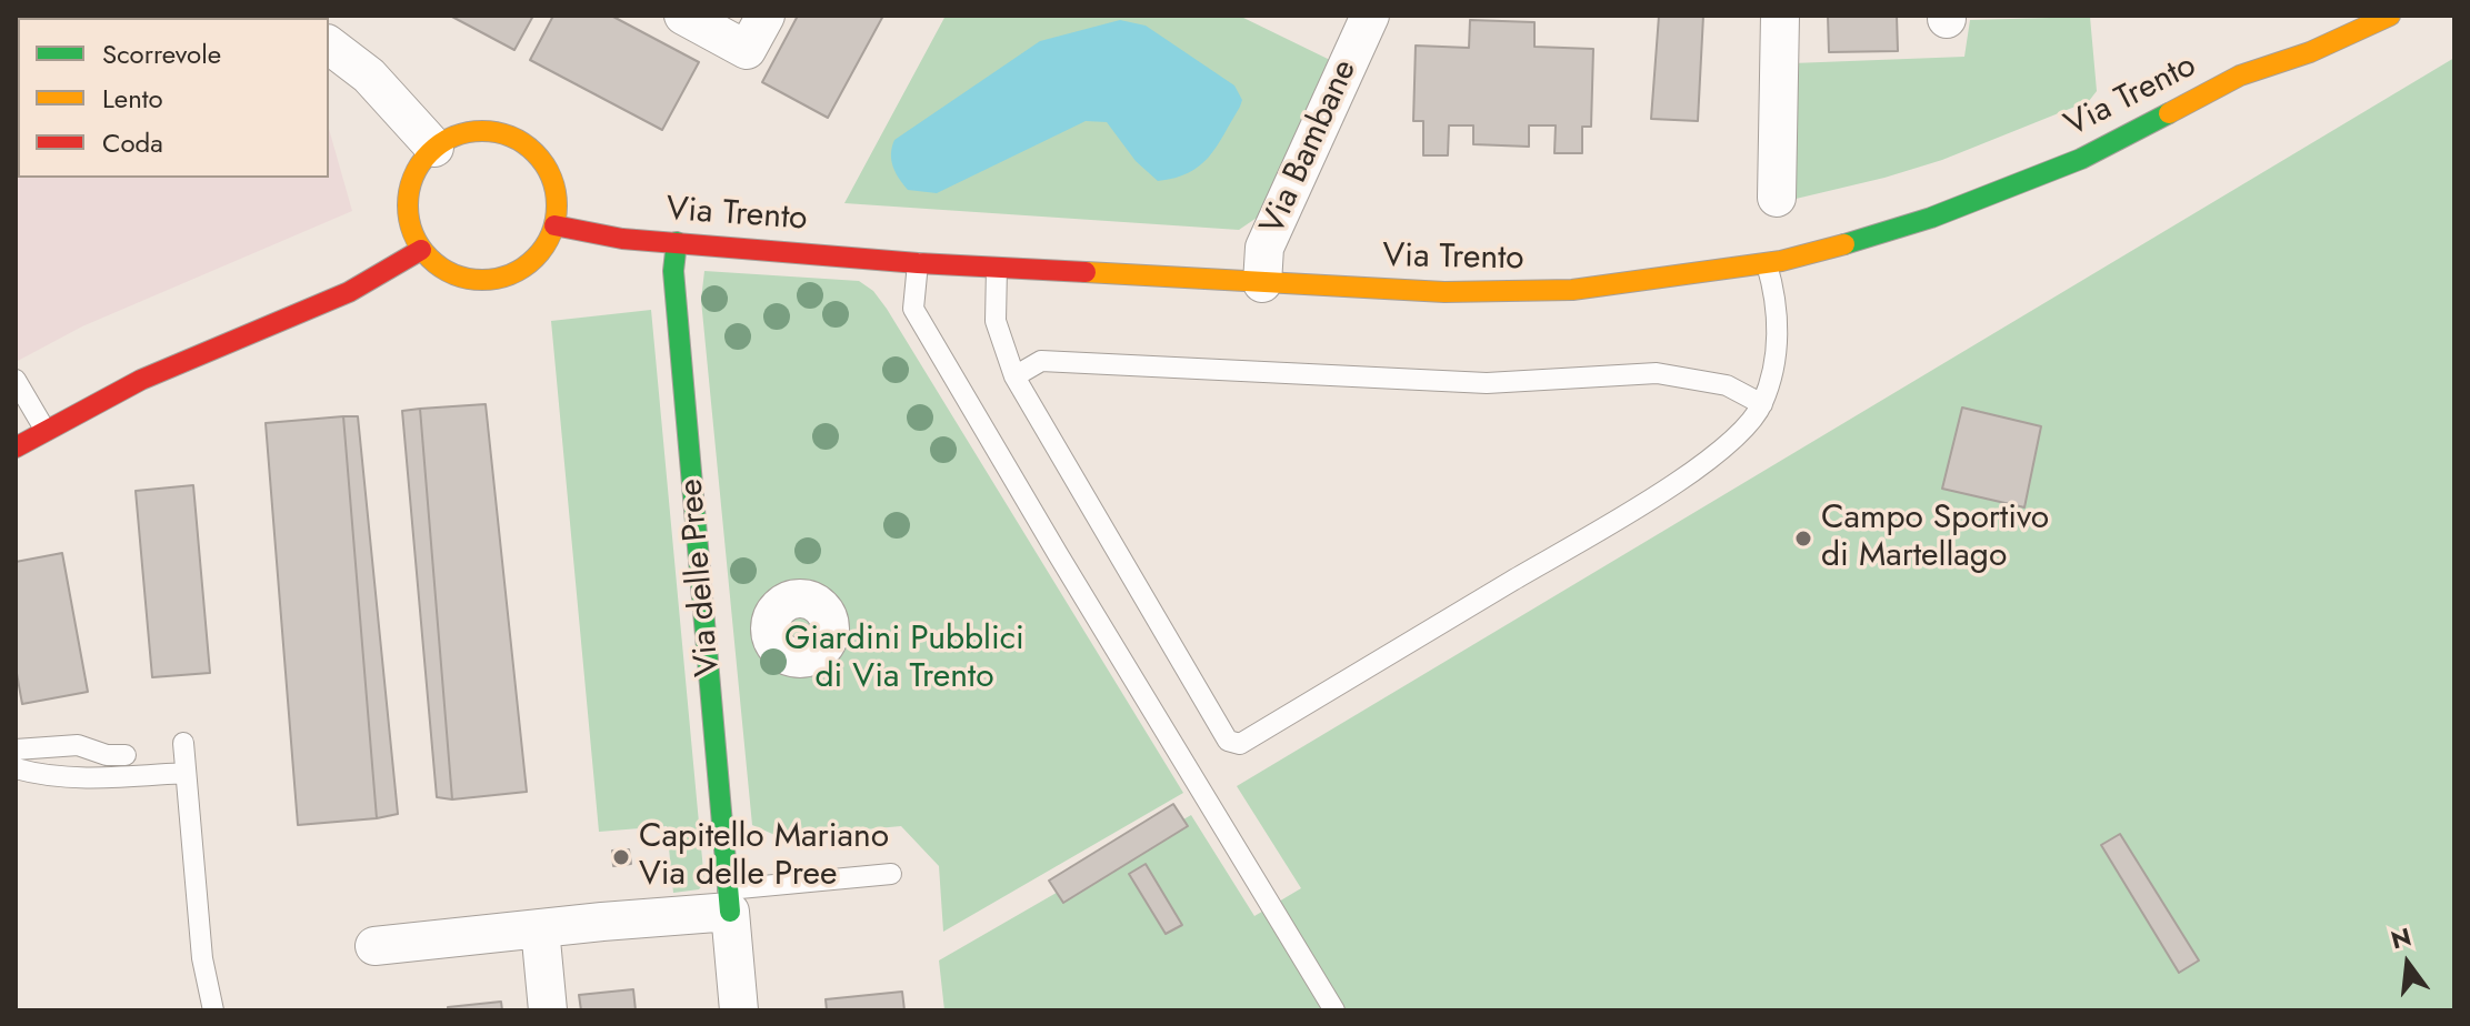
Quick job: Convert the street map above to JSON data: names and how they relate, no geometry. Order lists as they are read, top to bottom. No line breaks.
{"streets":{"street":["Via Trento","Via Bambane","Via delle Pree"]},"crossings":[["Via Trento","Via Bambane"],["Via Trento","Via delle Pree"]],"parks":["Giardini Pubblici di Via Trento"],"places":["Campo Sportivo di Martellago","Capitello Mariano Via delle Pree"],"legend":["Scorrevole","Lento","Coda"],"north":"top"}
